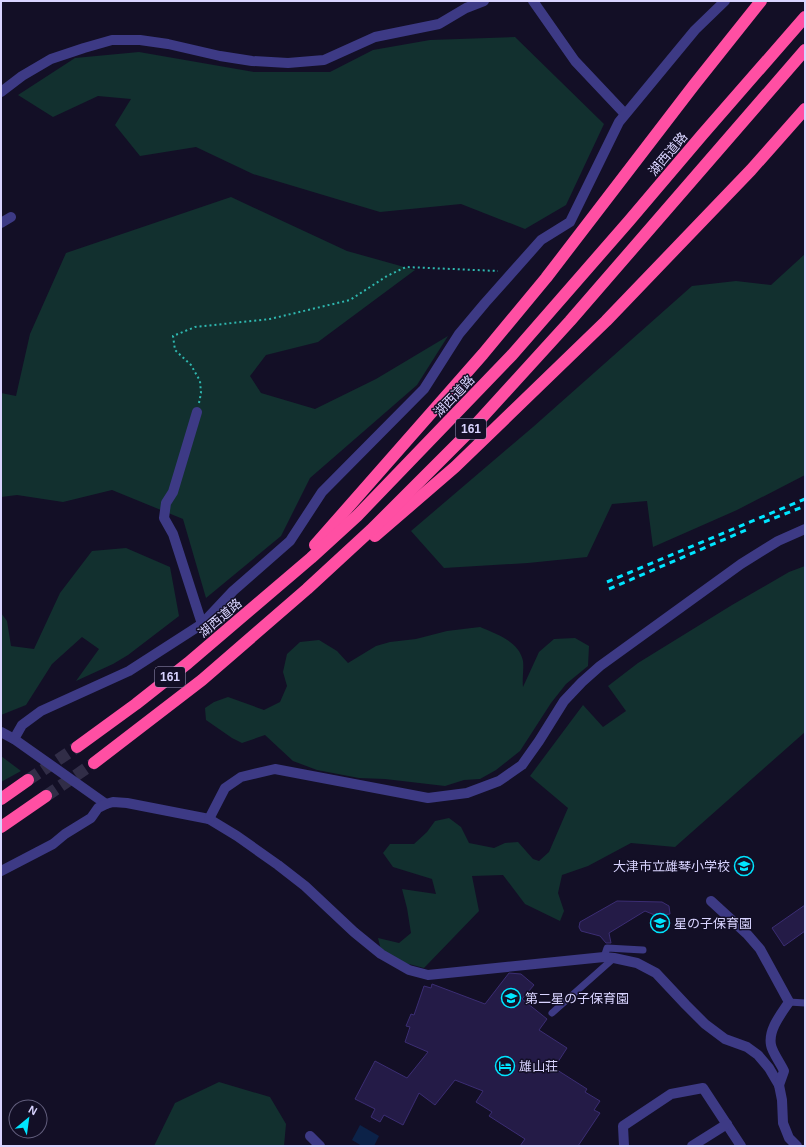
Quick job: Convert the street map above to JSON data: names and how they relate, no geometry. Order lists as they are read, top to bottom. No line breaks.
{"streets":{"highway":["湖西道路","161"]},"places":{"school or university":["大津市立雄琴小学校","星の子保育園","第二星の子保育園"],"hotel":["雄山荘"]},"north":"top right"}
